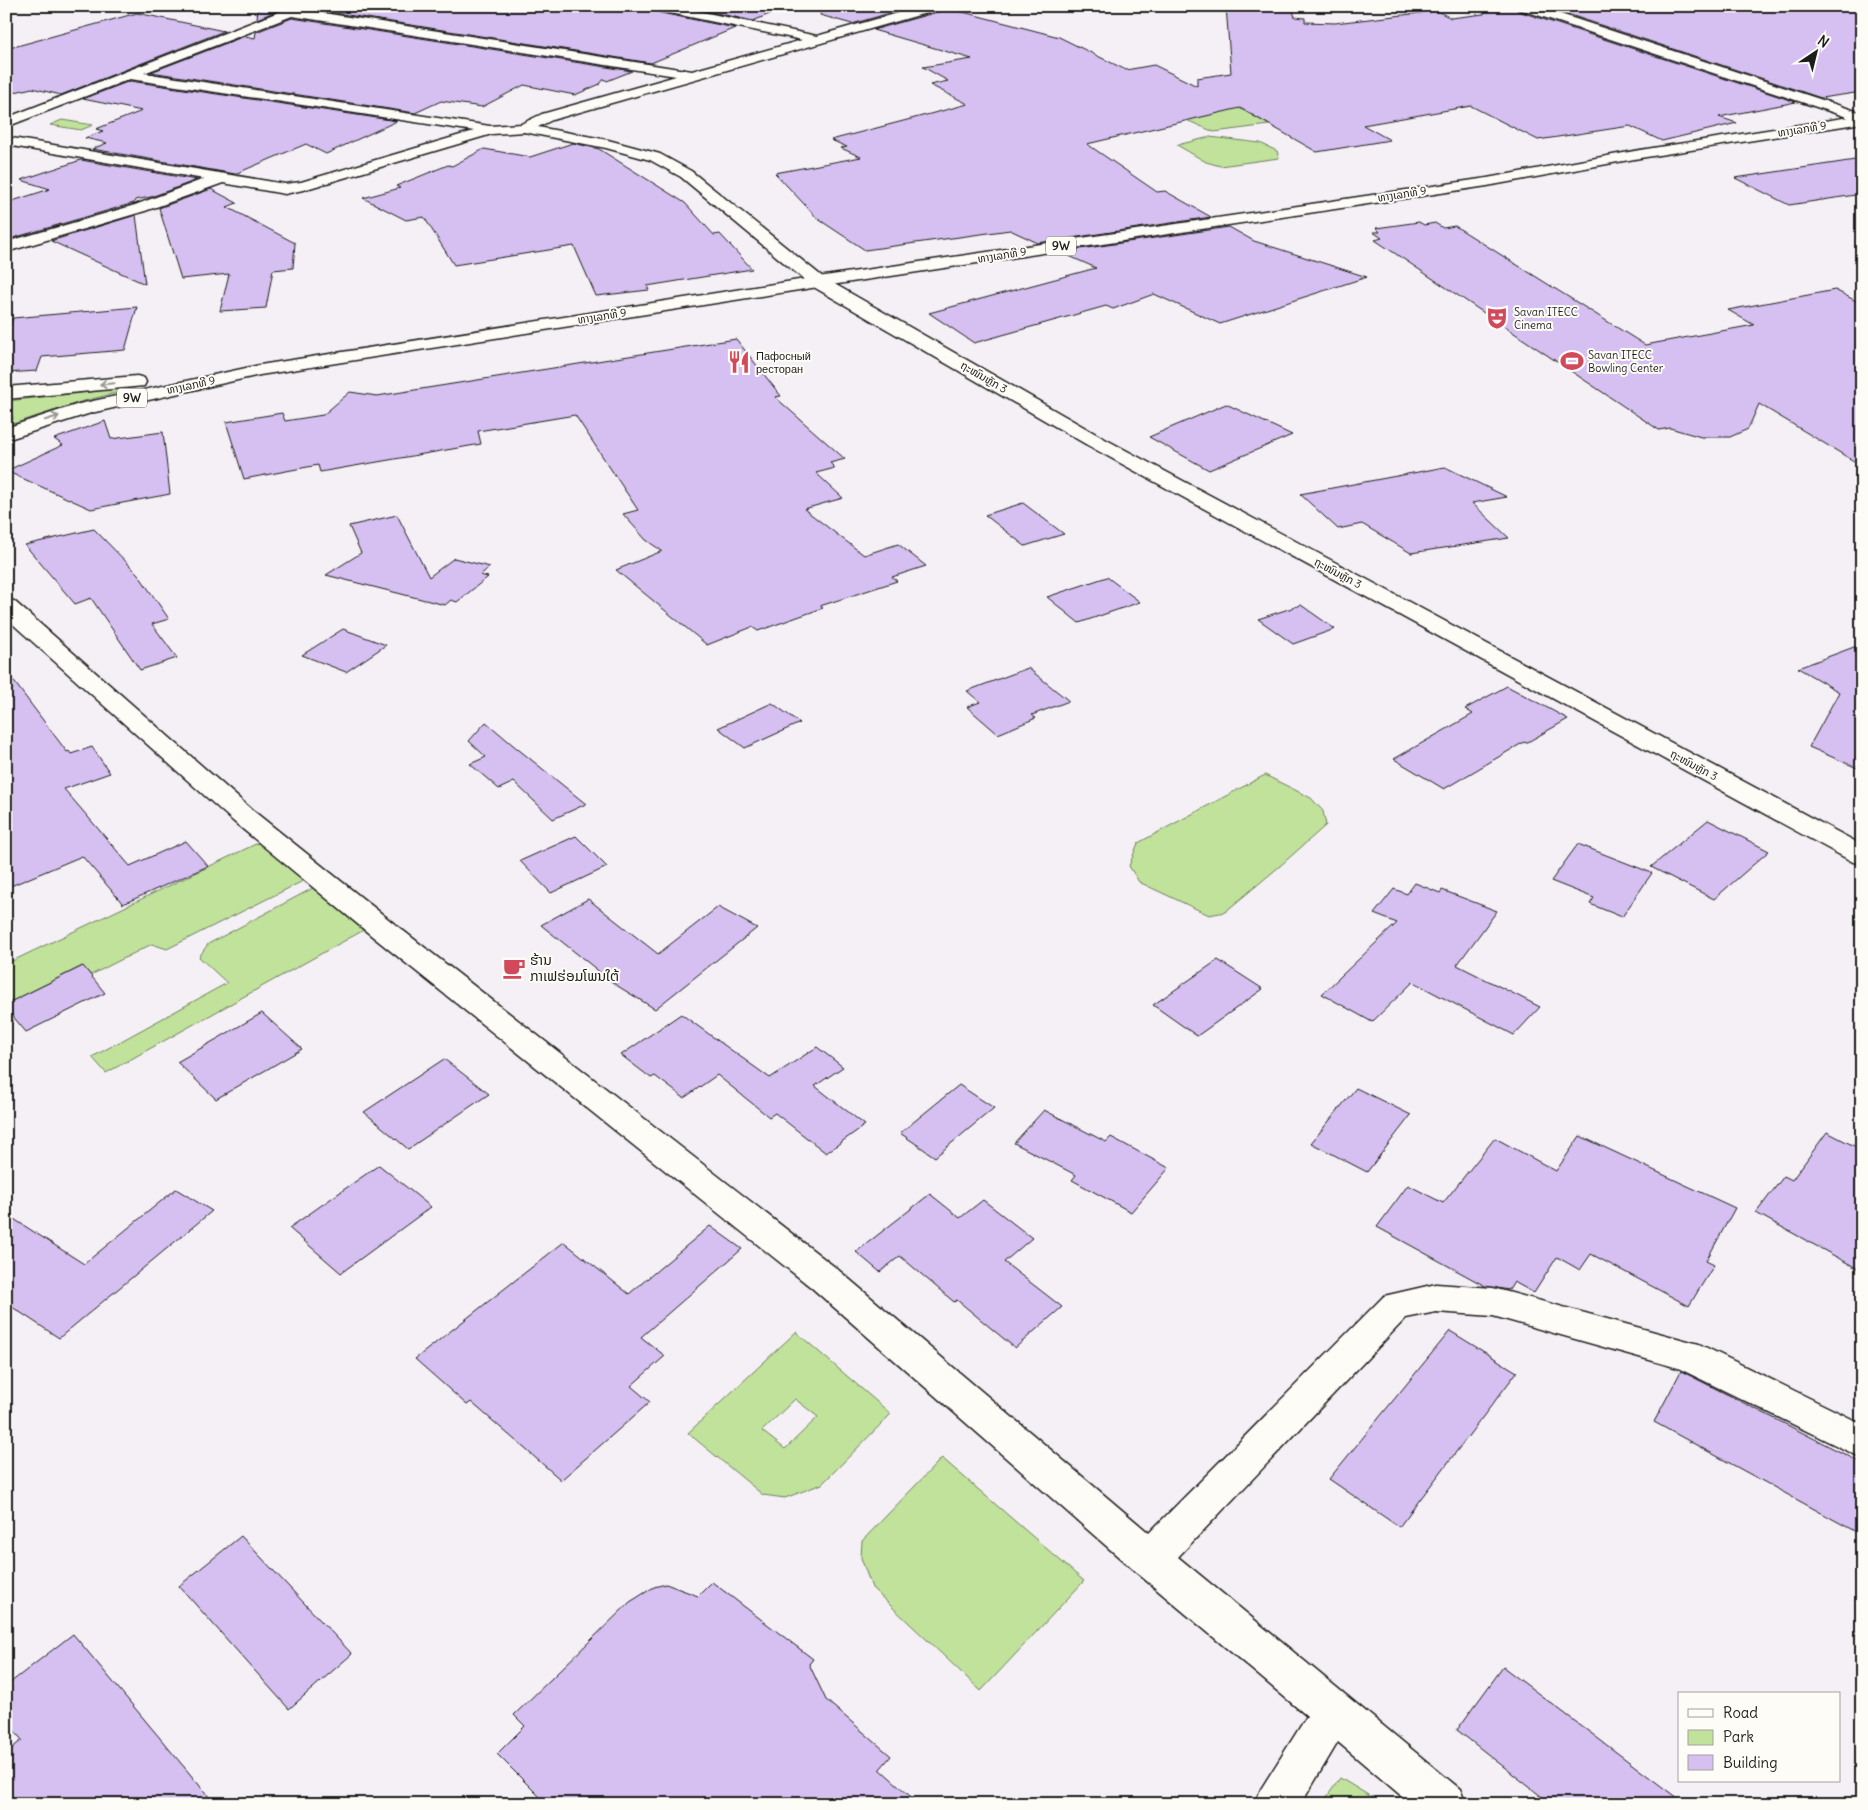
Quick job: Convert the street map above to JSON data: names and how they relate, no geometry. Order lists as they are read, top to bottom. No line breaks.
{"streets":{"street":["ທາງເລກທີ 9","9W","ຖະໜົນຫຼັກ 3"]},"crossings":[["ທາງເລກທີ 9","ຖະໜົນຫຼັກ 3"]],"places":{"theatre":["Savan ITECC Cinema"],"sports":["Savan ITECC Bowling Center"],"restaurant":["Пафосный ресторан"],"cafe":["ຮ້ານ ກາເຟຮ່ອມໂພນໃຕ້"]},"legend":["Road","Park","Building"],"north":"top right"}
